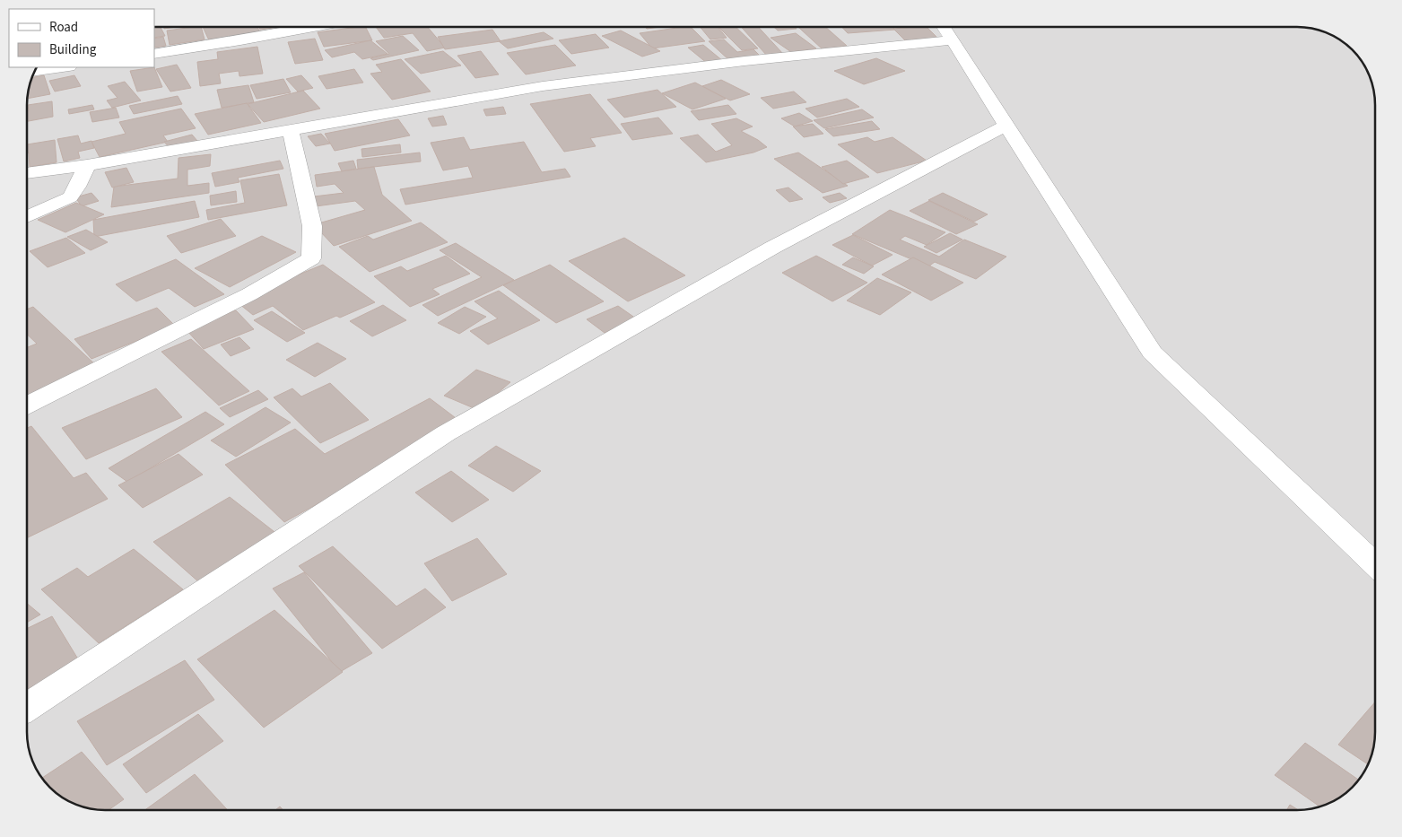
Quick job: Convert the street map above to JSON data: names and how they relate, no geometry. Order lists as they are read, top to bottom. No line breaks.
{"legend":["Road","Building"]}
